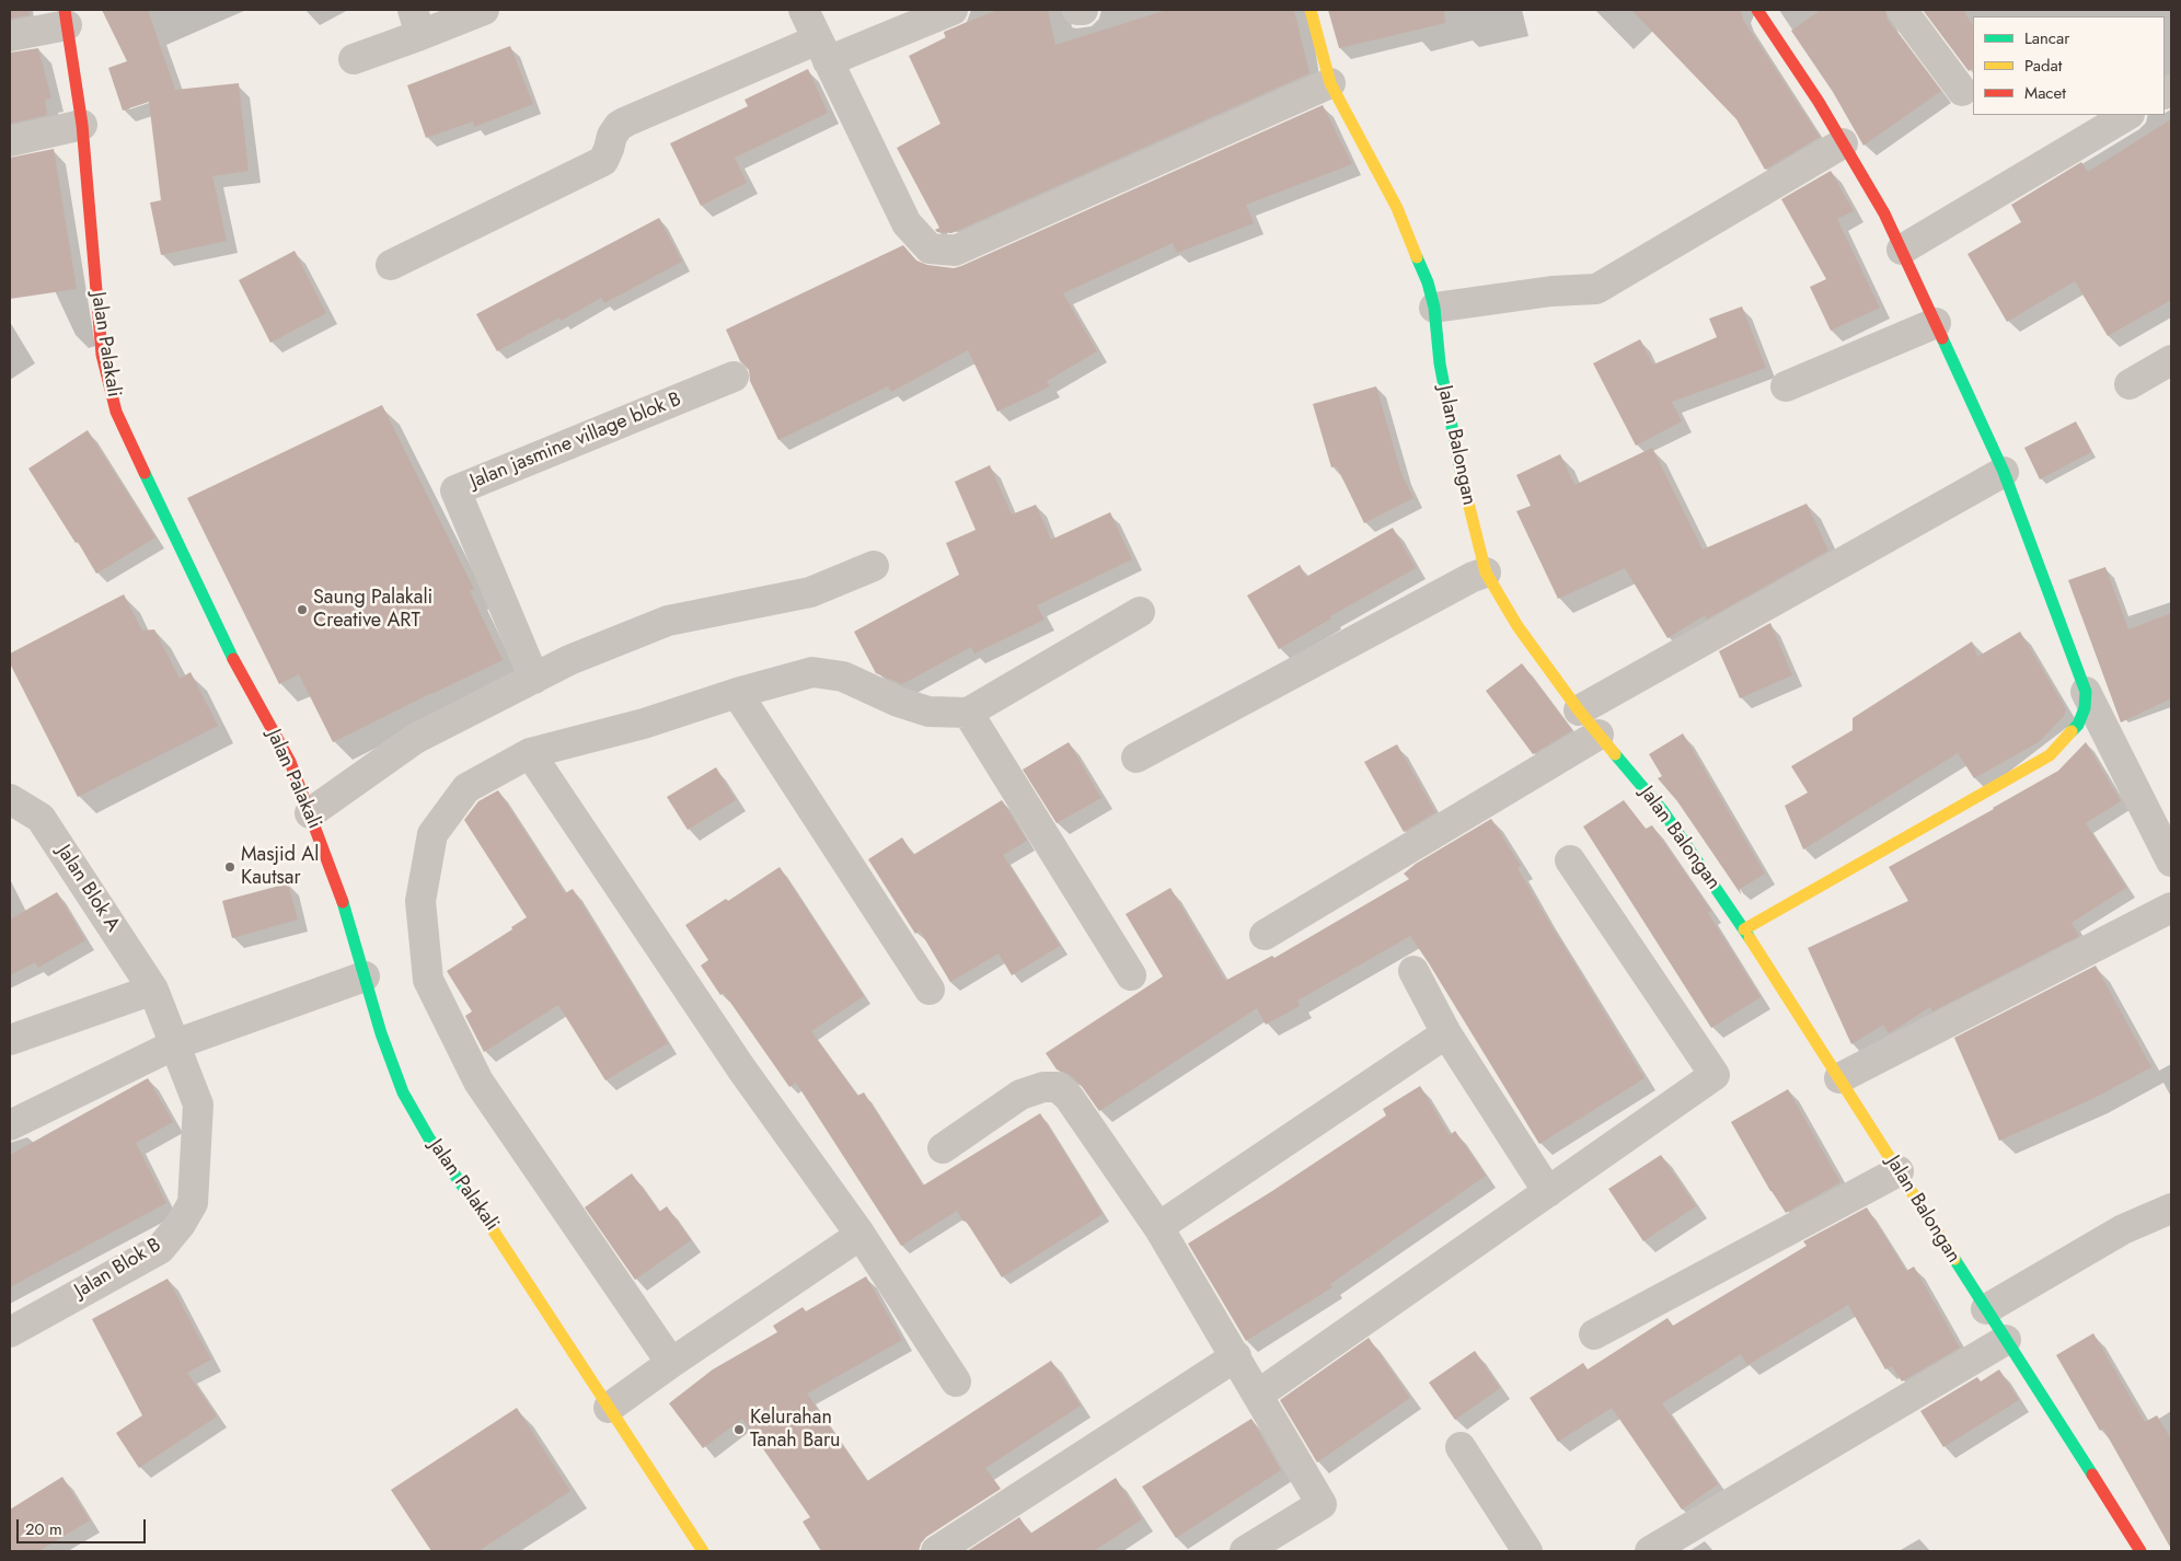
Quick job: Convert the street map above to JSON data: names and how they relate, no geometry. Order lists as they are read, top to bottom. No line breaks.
{"streets":{"street":["Jalan Palakali","Jalan jasmine village blok B","Jalan Balongan","Jalan Blok A","Jalan Blok B"]},"crossings":[["Jalan Blok A","Jalan Blok B"]],"places":["Saung Palakali Creative ART","Masjid Al Kautsar","Kelurahan Tanah Baru"],"legend":["Lancar","Padat","Macet"],"scale_bar":"20 m"}
